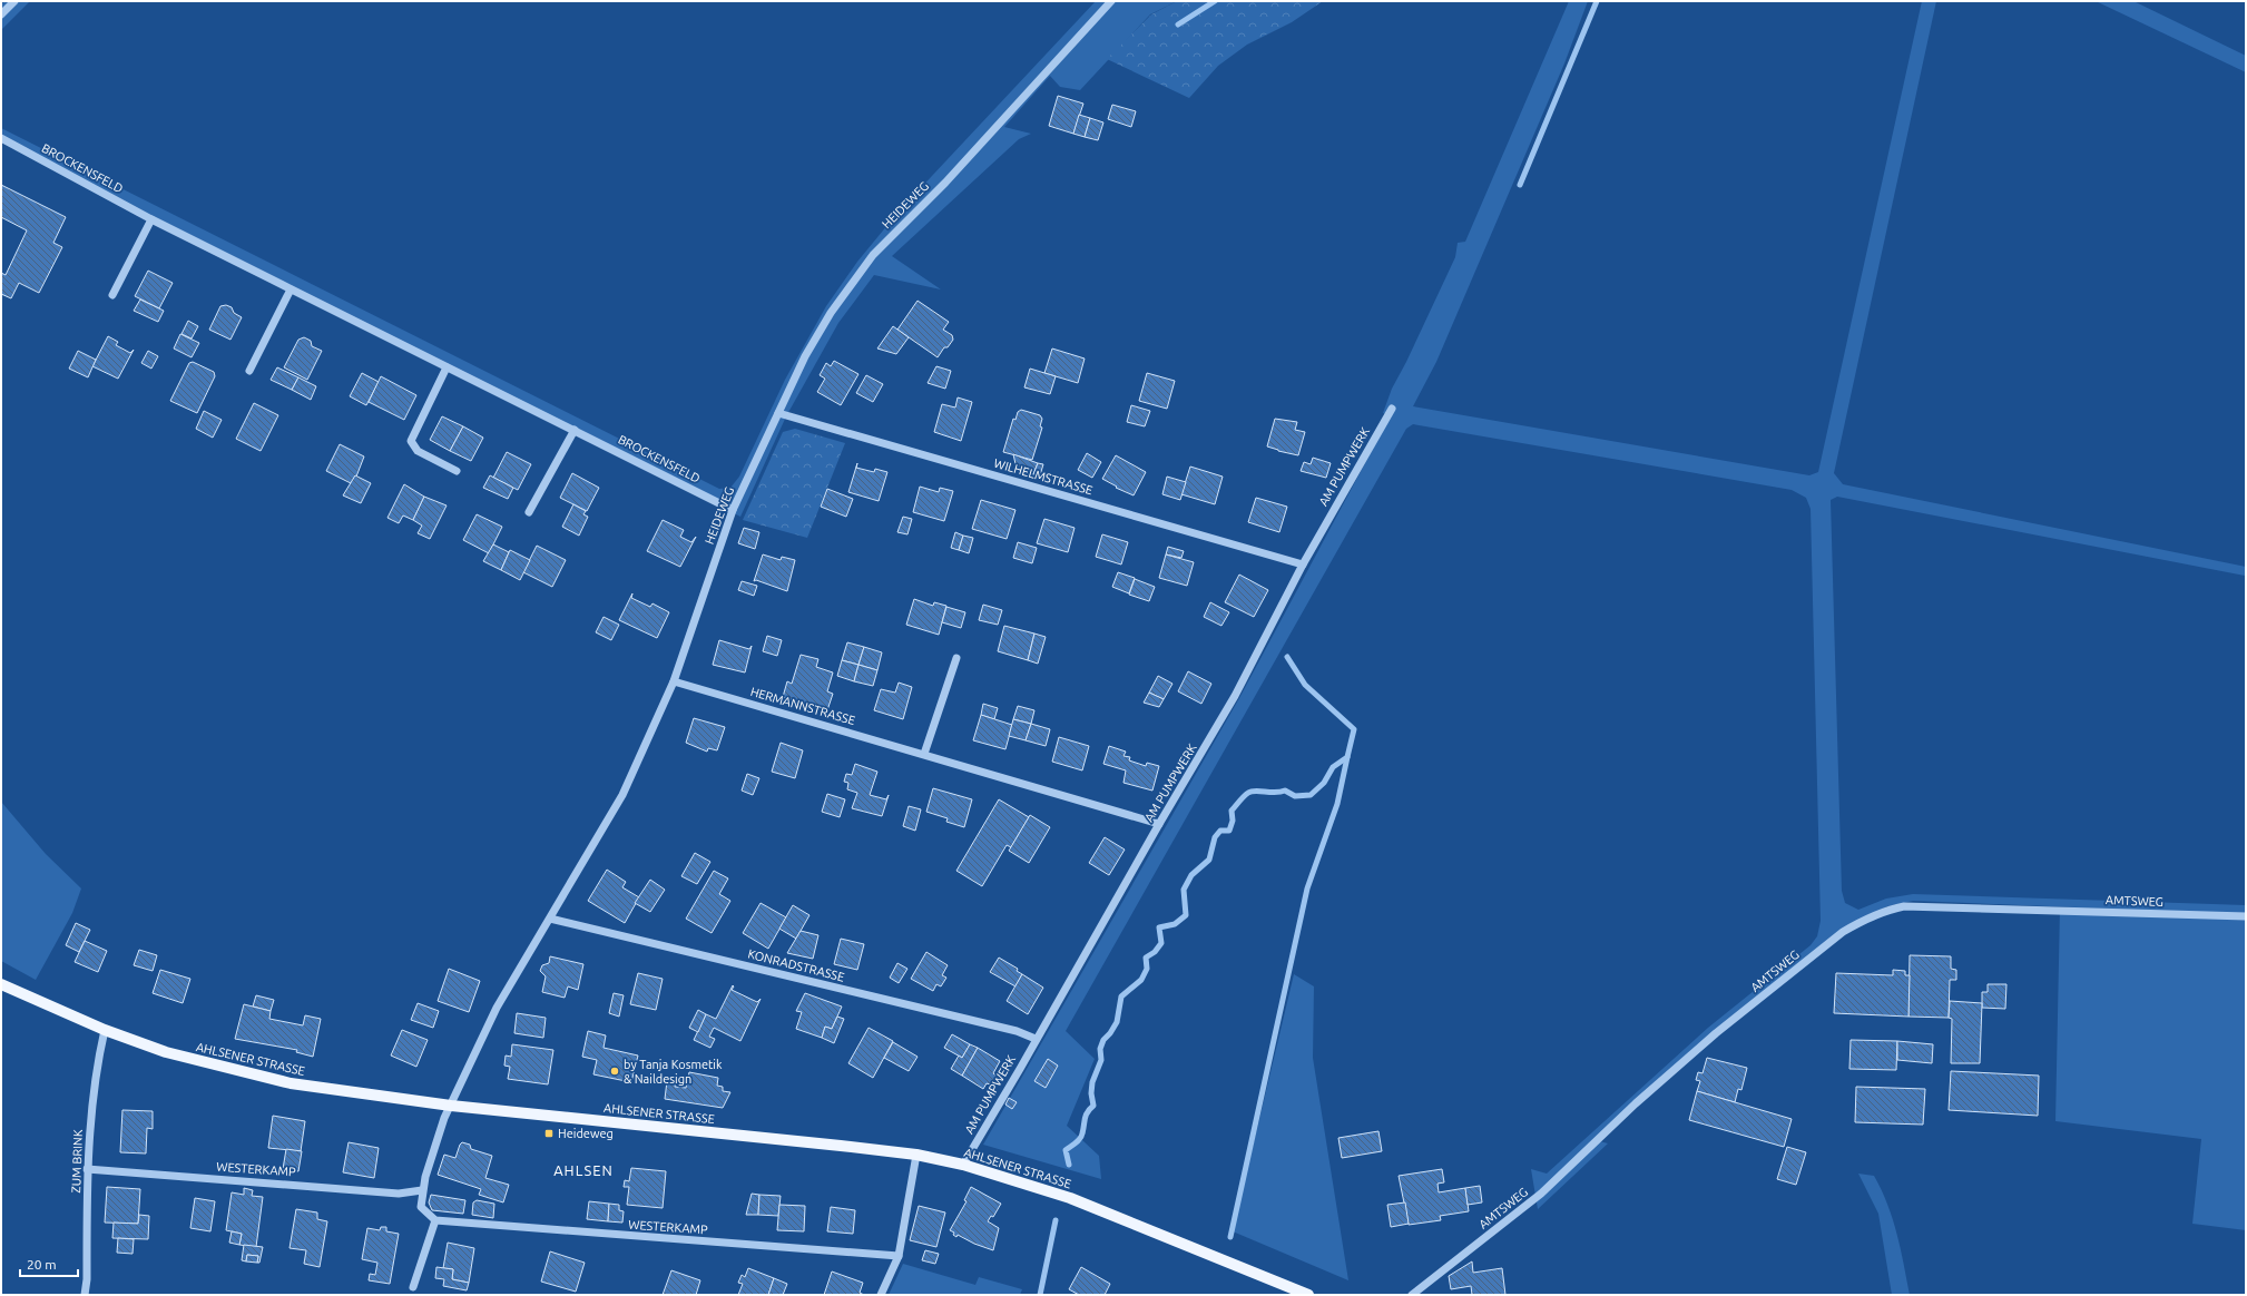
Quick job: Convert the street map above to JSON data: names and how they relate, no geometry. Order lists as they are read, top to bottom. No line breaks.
{"streets":{"main road":["AHLSENER STRASSE"],"street":["BROCKENSFELD","HEIDEWEG","AM PUMPWERK","WILHELMSTRASSE","HERMANNSTRASSE","AMTSWEG","KONRADSTRASSE","ZUM BRINK","WESTERKAMP"]},"crossings":[["BROCKENSFELD","HEIDEWEG"],["HEIDEWEG","WILHELMSTRASSE"],["HEIDEWEG","HERMANNSTRASSE"],["HEIDEWEG","KONRADSTRASSE"],["HEIDEWEG","AHLSENER STRASSE"],["AM PUMPWERK","WILHELMSTRASSE"],["AM PUMPWERK","HERMANNSTRASSE"],["AM PUMPWERK","KONRADSTRASSE"],["AM PUMPWERK","AHLSENER STRASSE"],["AHLSENER STRASSE","ZUM BRINK"],["ZUM BRINK","WESTERKAMP"]],"districts":["AHLSEN"],"places":{"other":["by Tanja Kosmetik & Naildesign"],"transit":["Heideweg"]},"scale_bar":"20 m"}
